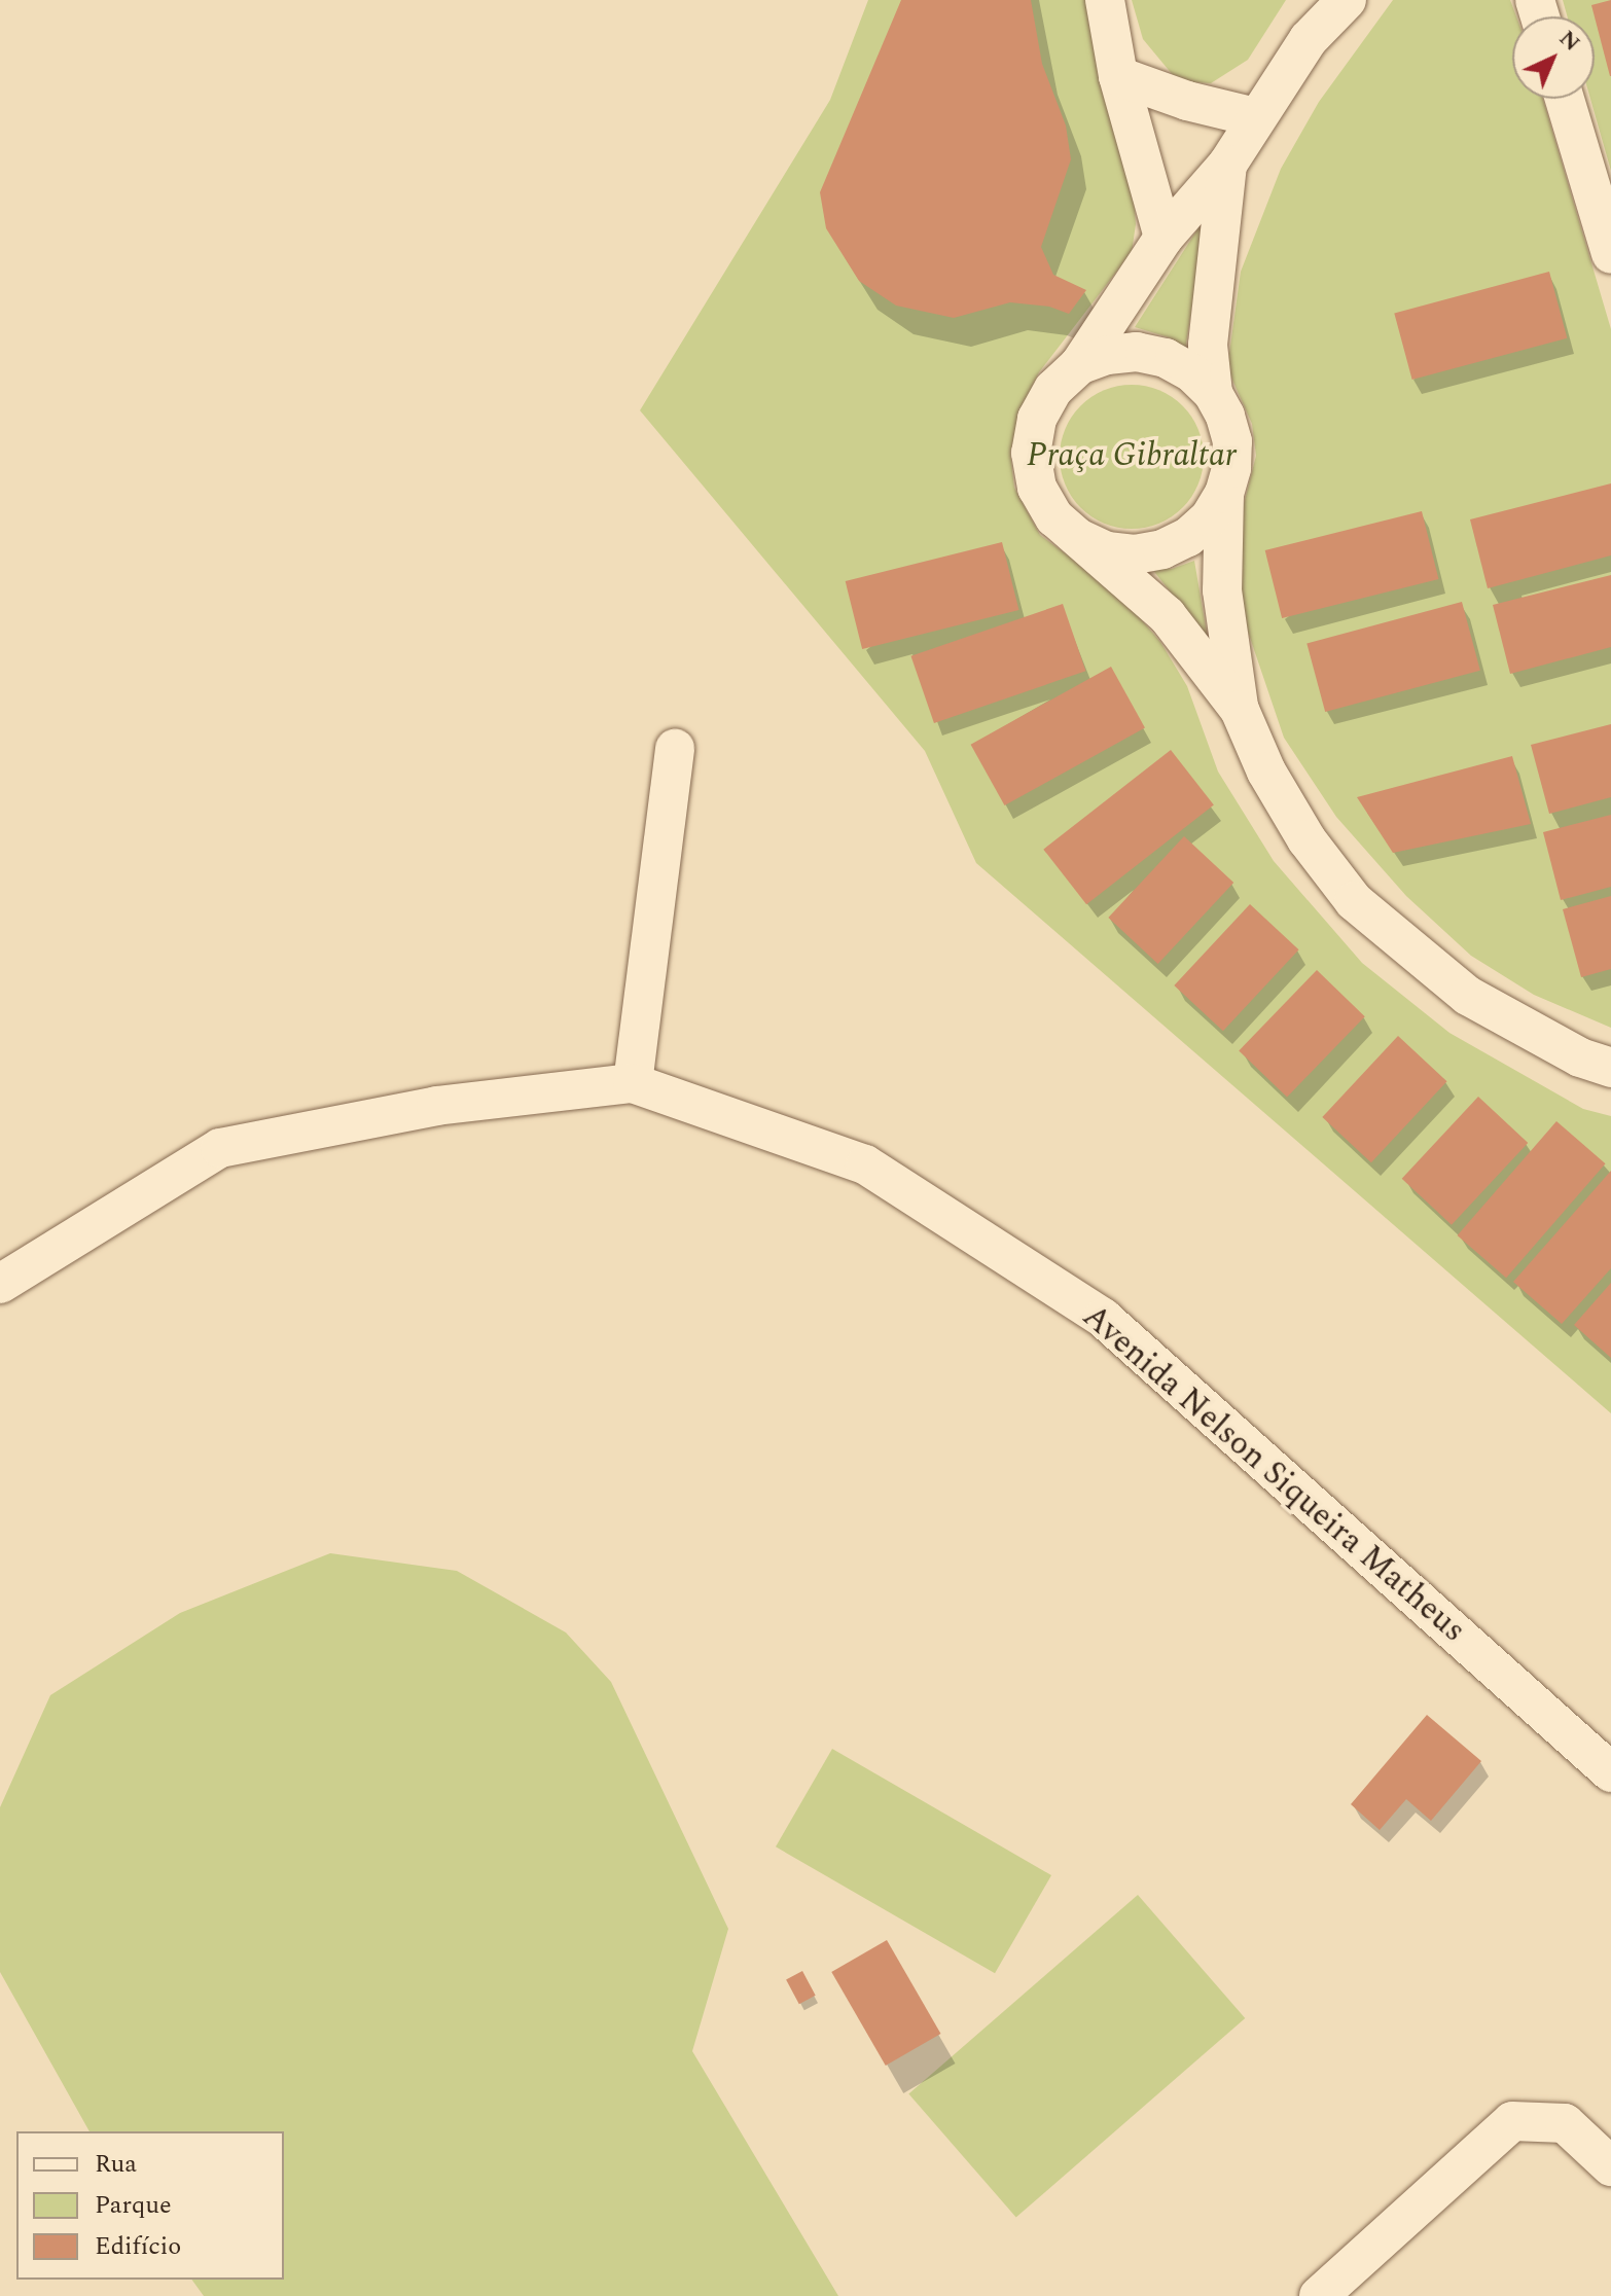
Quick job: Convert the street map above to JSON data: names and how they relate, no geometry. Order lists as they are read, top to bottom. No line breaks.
{"streets":{"street":["Avenida Nelson Siqueira Matheus"]},"parks":["Praça Gibraltar"],"legend":["Rua","Parque","Edifício"],"north":"top right"}
